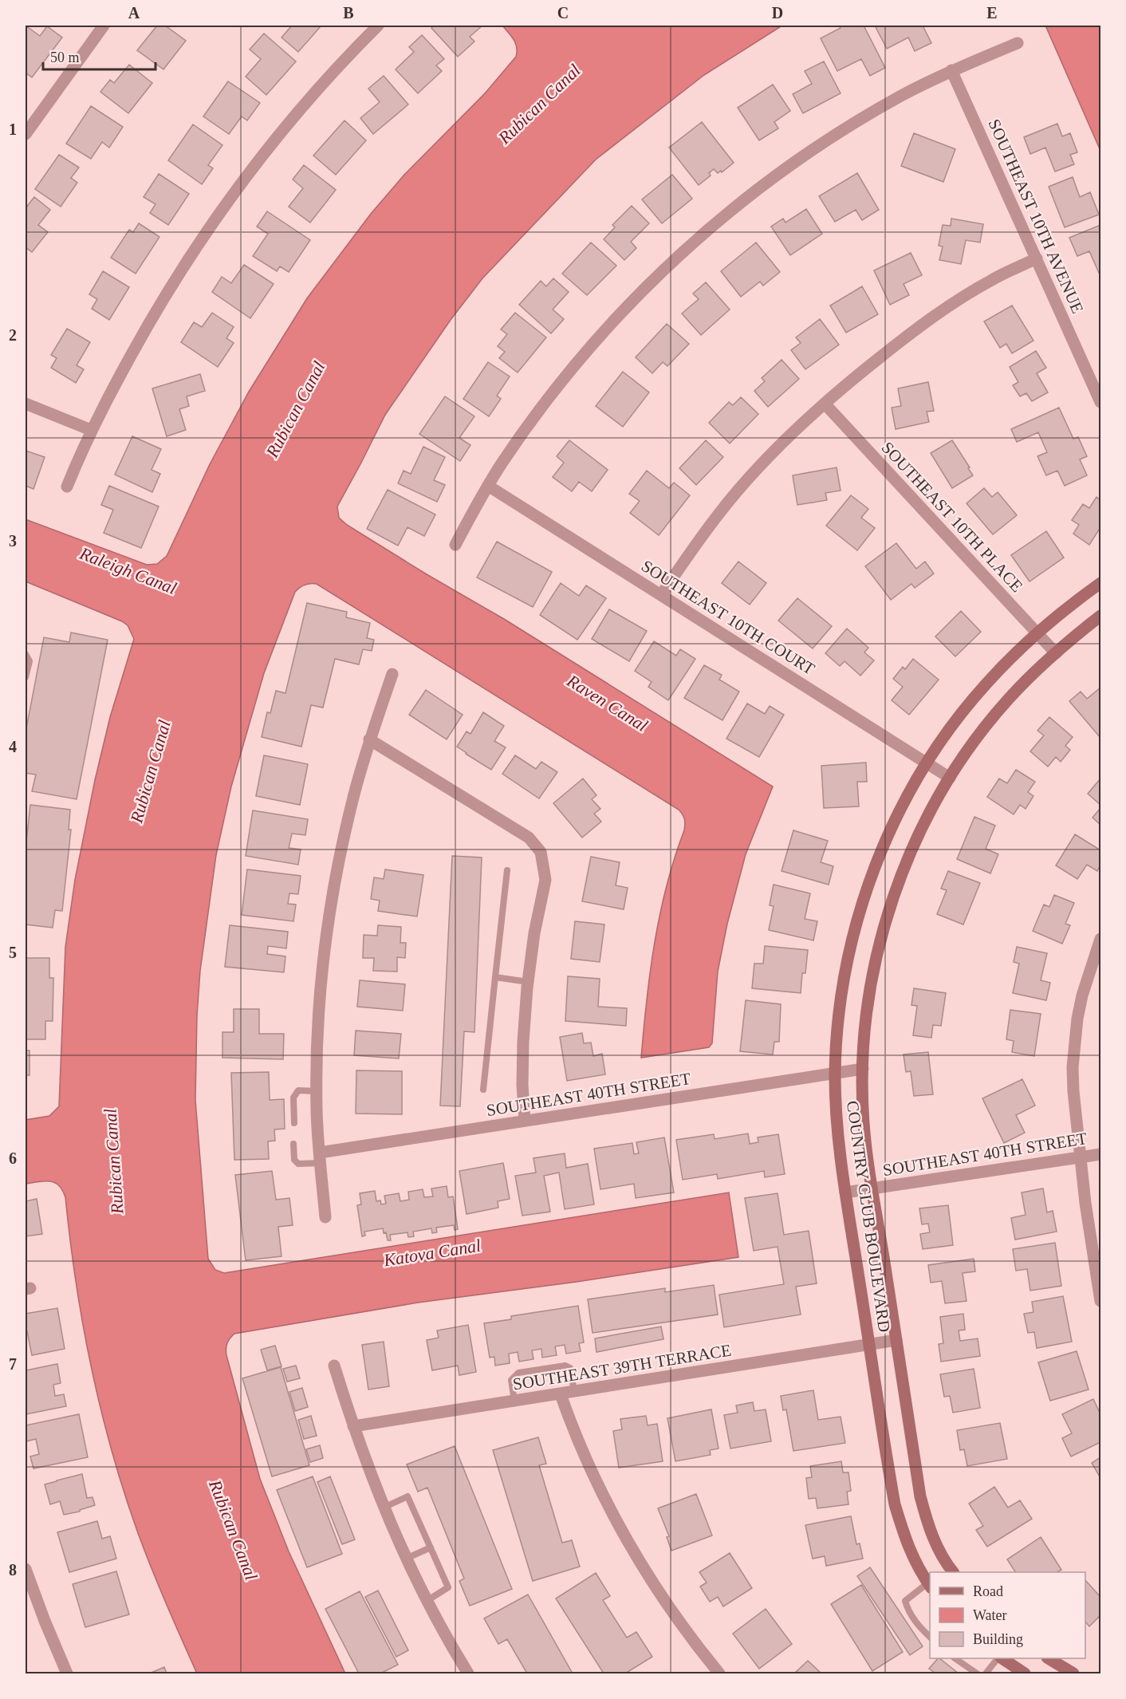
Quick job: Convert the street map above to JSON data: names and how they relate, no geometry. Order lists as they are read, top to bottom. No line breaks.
{"streets":{"main road":["COUNTRY CLUB BOULEVARD"],"street":["SOUTHEAST 10TH AVENUE","SOUTHEAST 10TH PLACE","SOUTHEAST 10TH COURT","SOUTHEAST 40TH STREET","SOUTHEAST 39TH TERRACE"]},"crossings":[["SOUTHEAST 10TH PLACE","COUNTRY CLUB BOULEVARD"],["SOUTHEAST 10TH COURT","COUNTRY CLUB BOULEVARD"],["SOUTHEAST 40TH STREET","COUNTRY CLUB BOULEVARD"],["COUNTRY CLUB BOULEVARD","SOUTHEAST 39TH TERRACE"]],"water":["Rubican Canal","Raleigh Canal","Raven Canal","Katova Canal"],"legend":["Road","Water","Building"],"scale_bar":"50 m","grid":{"columns":["A","B","C","D","E"],"rows":["1","2","3","4","5","6","7","8"]}}
